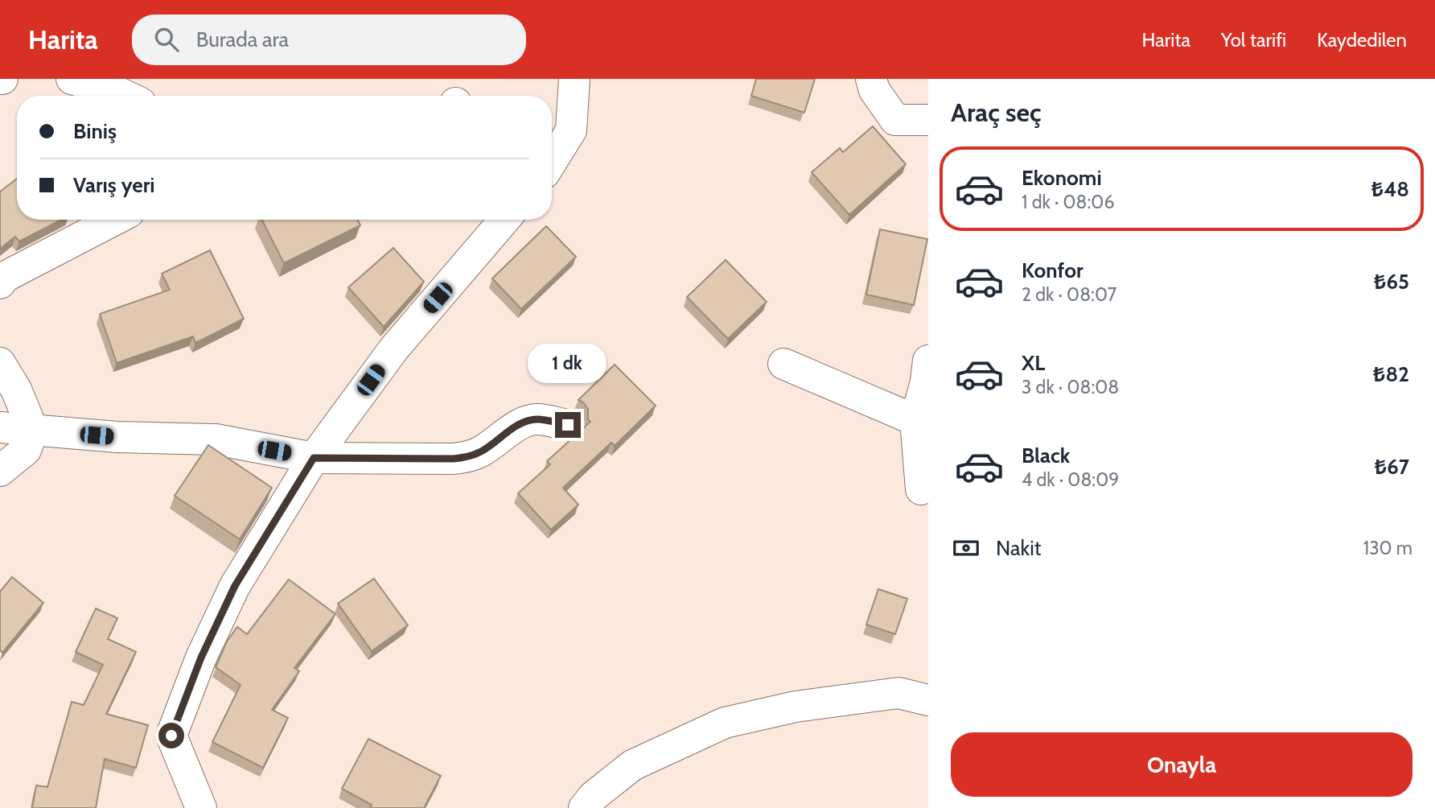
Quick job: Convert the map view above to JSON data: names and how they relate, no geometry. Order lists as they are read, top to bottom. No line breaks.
{"page":{"header":"Harita","search":"Burada ara","nav":["Harita","Yol tarifi","Kaydedilen"],"heading":"Araç seç","banner":["Biniş","Varış yeri"],"list":[{"name":"Ekonomi","note":"1 dk · 08:06","value":"₺48"},{"name":"Konfor","note":"2 dk · 08:07","value":"₺65"},{"name":"XL","note":"3 dk · 08:08","value":"₺82"},{"name":"Black","note":"4 dk · 08:09","value":"₺67"}],"bubble":"1 dk","pay":["Nakit","130 m"],"buttons":"Onayla"}}
